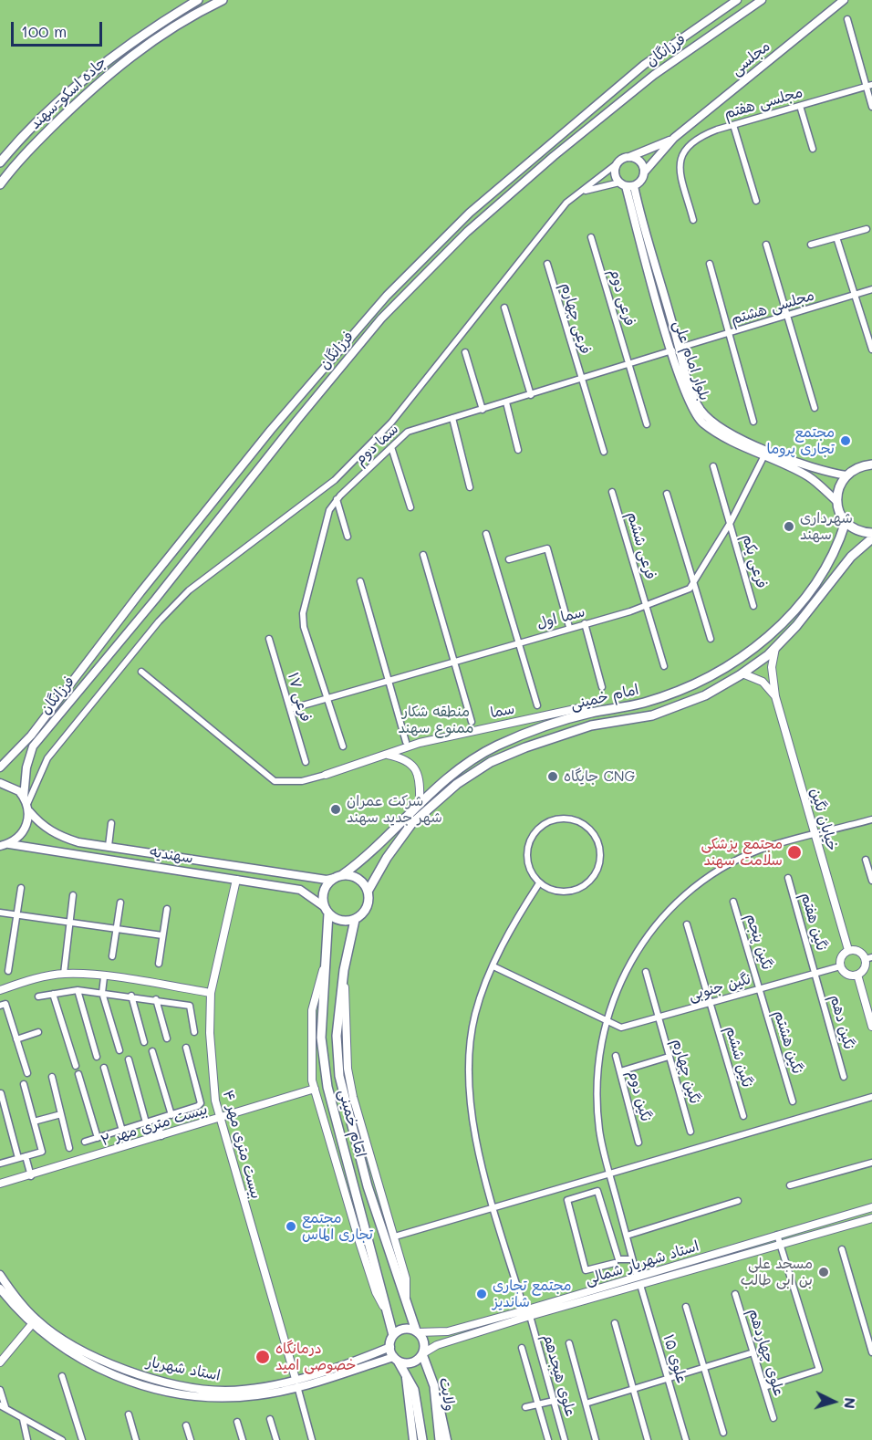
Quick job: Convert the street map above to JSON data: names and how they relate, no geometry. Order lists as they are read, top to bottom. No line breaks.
{"streets":{"main road":["فرزانگان","مجلسی","جاده اسکو-سهند","بلوار امام علی","امام خمینی","سهندیه","استاد شهریار","ولایت"],"street":["مجلسی هفتم","فرعی دوم","مجلسی هشتم","فرعی چهارم","سما دوم","فرعی ششم","فرعی یکم","سما اول","فرعی ۱۷","سما","خیابان نگین","نگین هفتم","نگین پنجم","نگین جنوبی","نگین دهم","نگین هشتم","نگین ششم","نگین چهارم","نگین دوم","بیست متری مهر ۲","بیست متری مهر ۴","استاد شهریار شمالی","علوی چهاردهم","علوی ۱۵","علوی هیجدهم"]},"crossings":[["فرزانگان","سهندیه"],["مجلسی","بلوار امام علی"],["فرعی دوم","سما دوم"],["مجلسی هشتم","بلوار امام علی"],["مجلسی هشتم","سما دوم"],["فرعی چهارم","سما دوم"],["بلوار امام علی","سما دوم"],["سما دوم","سما اول"],["فرعی ششم","سما اول"],["سما اول","فرعی ۱۷"],["امام خمینی","سما"],["امام خمینی","خیابان نگین"],["امام خمینی","سهندیه"],["امام خمینی","استاد شهریار شمالی"],["امام خمینی","استاد شهریار"],["امام خمینی","ولایت"],["خیابان نگین","نگین جنوبی"],["خیابان نگین","علوی ۱۵"],["سهندیه","بیست متری مهر ۴"],["نگین هفتم","نگین جنوبی"],["نگین هفتم","نگین دهم"],["نگین پنجم","نگین جنوبی"],["نگین پنجم","نگین هشتم"],["نگین جنوبی","نگین دهم"],["نگین جنوبی","نگین هشتم"],["نگین جنوبی","نگین ششم"],["نگین جنوبی","نگین چهارم"],["نگین جنوبی","علوی ۱۵"],["نگین جنوبی","علوی هیجدهم"],["بیست متری مهر ۲","بیست متری مهر ۴"],["بیست متری مهر ۴","استاد شهریار"],["استاد شهریار شمالی","علوی ۱۵"],["استاد شهریار شمالی","استاد شهریار"],["استاد شهریار شمالی","علوی هیجدهم"],["استاد شهریار شمالی","ولایت"],["استاد شهریار","ولایت"]],"parks":["منطقه شکار ممنوع سهند"],"places":["مجتمع تجاری پروما","شهرداری سهند","جایگاه CNG","شرکت عمران شهر جدید سهند","مجتمع پزشکی سلامت سهند","مجتمع تجاری الماس","مسجد علی بن ابی طالب","مجتمع تجاری شاندیز","درمانگاه خصوصی امید"],"scale_bar":"100 m","north":"right"}
